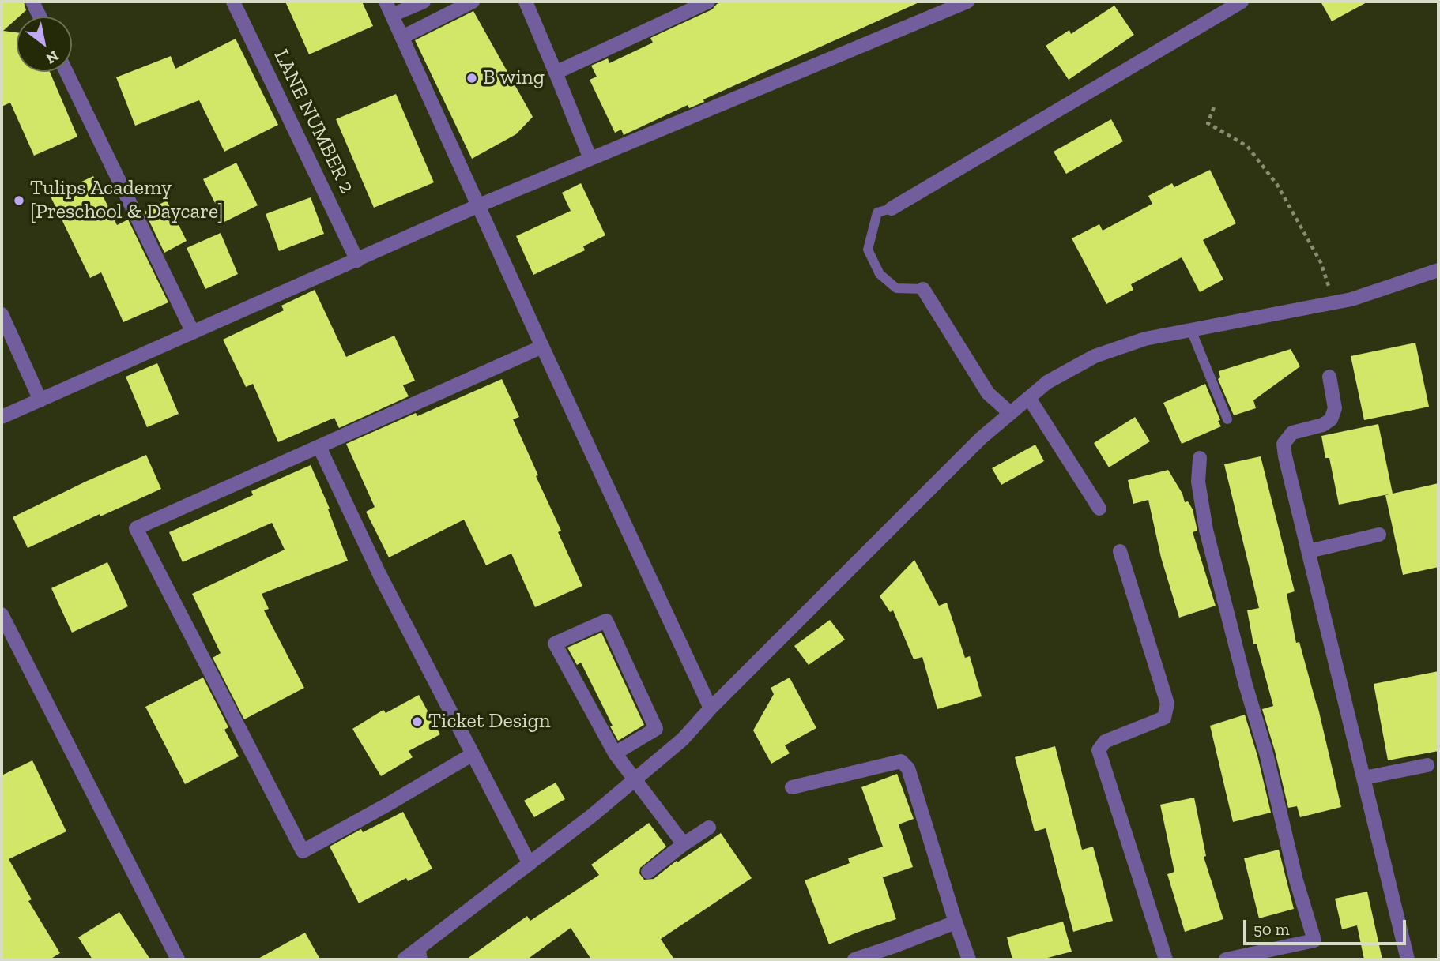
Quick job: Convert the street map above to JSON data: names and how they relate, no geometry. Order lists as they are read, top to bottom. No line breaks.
{"streets":{"street":["LANE NUMBER 2"]},"places":["B wing","Tulips Academy [Preschool & Daycare]","Ticket Design"],"scale_bar":"50 m","north":"bottom right"}
